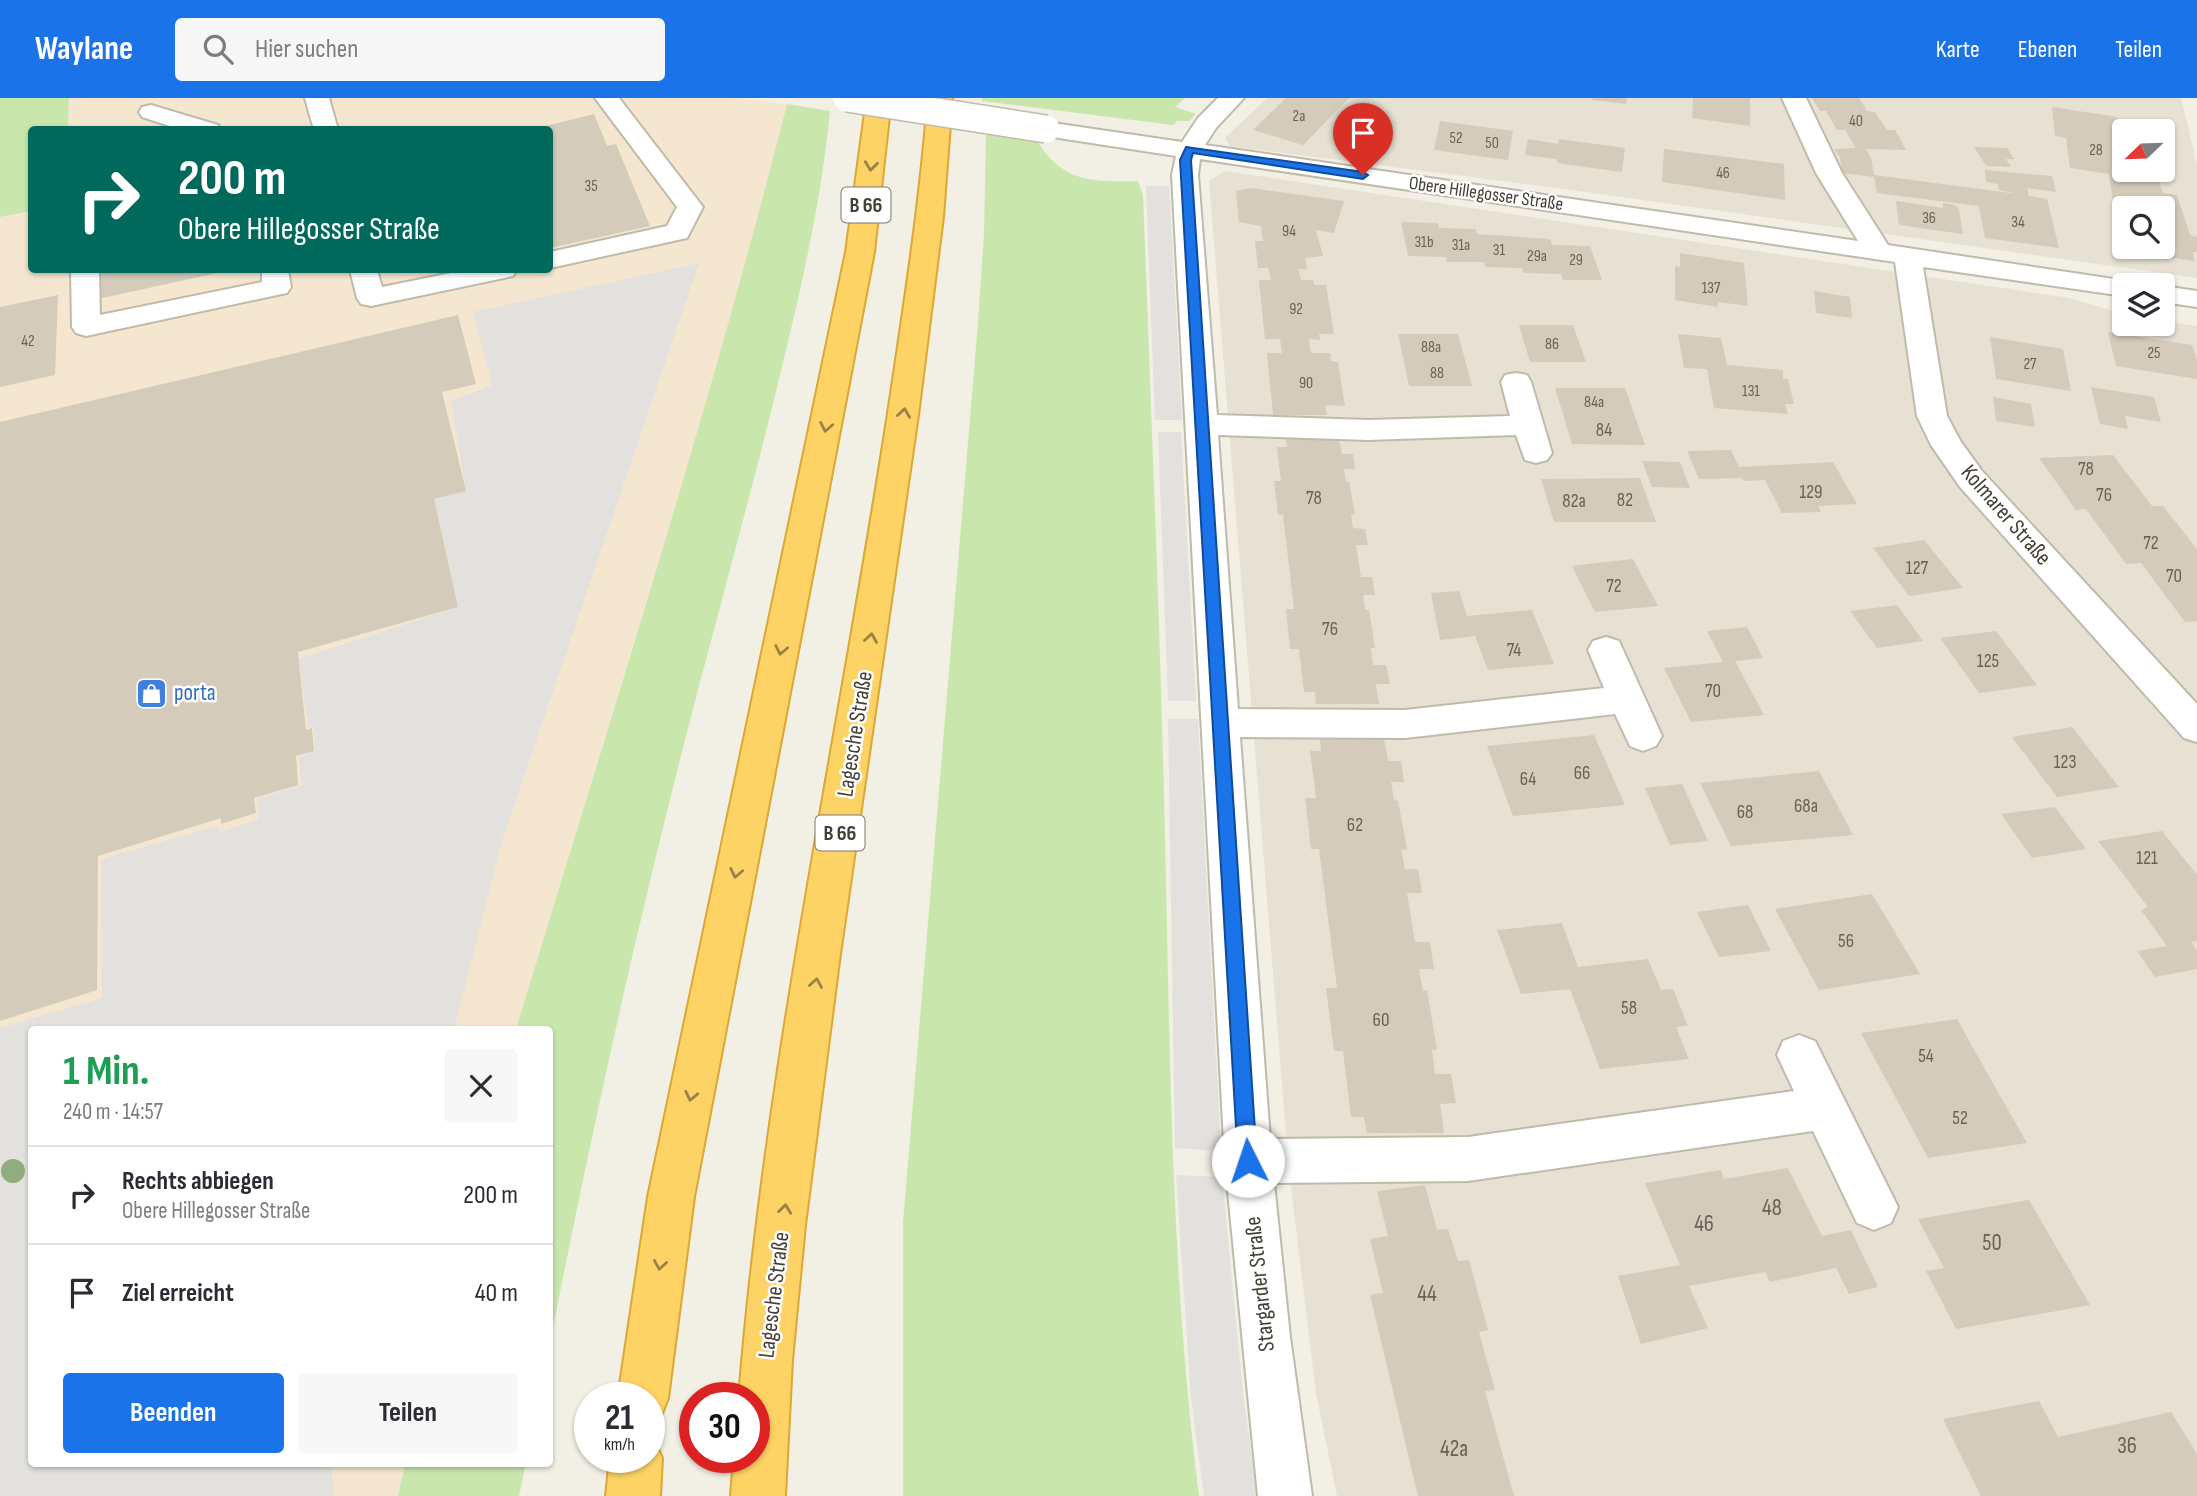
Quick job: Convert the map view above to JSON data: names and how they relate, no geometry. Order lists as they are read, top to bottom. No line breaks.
{"streets":{"highway":["B 66","Lagesche Straße"],"street":["Obere Hillegosser Straße","Kolmarer Straße","Stargarder Straße"]},"crossings":[["Obere Hillegosser Straße","Kolmarer Straße"],["Obere Hillegosser Straße","Stargarder Straße"]],"places":{"shop":["porta"]},"house_numbers":["2a","40","52","50","28","46","35","36","34","94","31b","31a","31","29a","29","137","92","42","86","88a","25","27","88","90","131","84a","84","78","129","76","78","82","82a","72","127","70","72","76","74","125","70","123","66","64","68a","68","62","121","56","58","60","54","52","48","46","50","44","36","42a"],"north":"bottom left","page":{"header":"Waylane","search":"Hier suchen","nav":["Karte","Ebenen","Teilen"],"turn":["200 m","Obere Hillegosser Straße"],"heading":["1 Min.","240 m · 14:57"],"list":[{"name":"Rechts abbiegen","note":"Obere Hillegosser Straße","value":"200 m"},{"name":"Ziel erreicht","value":"40 m"}],"buttons":["Beenden","Teilen"],"speed":"21 km/h","limit":"30"}}
